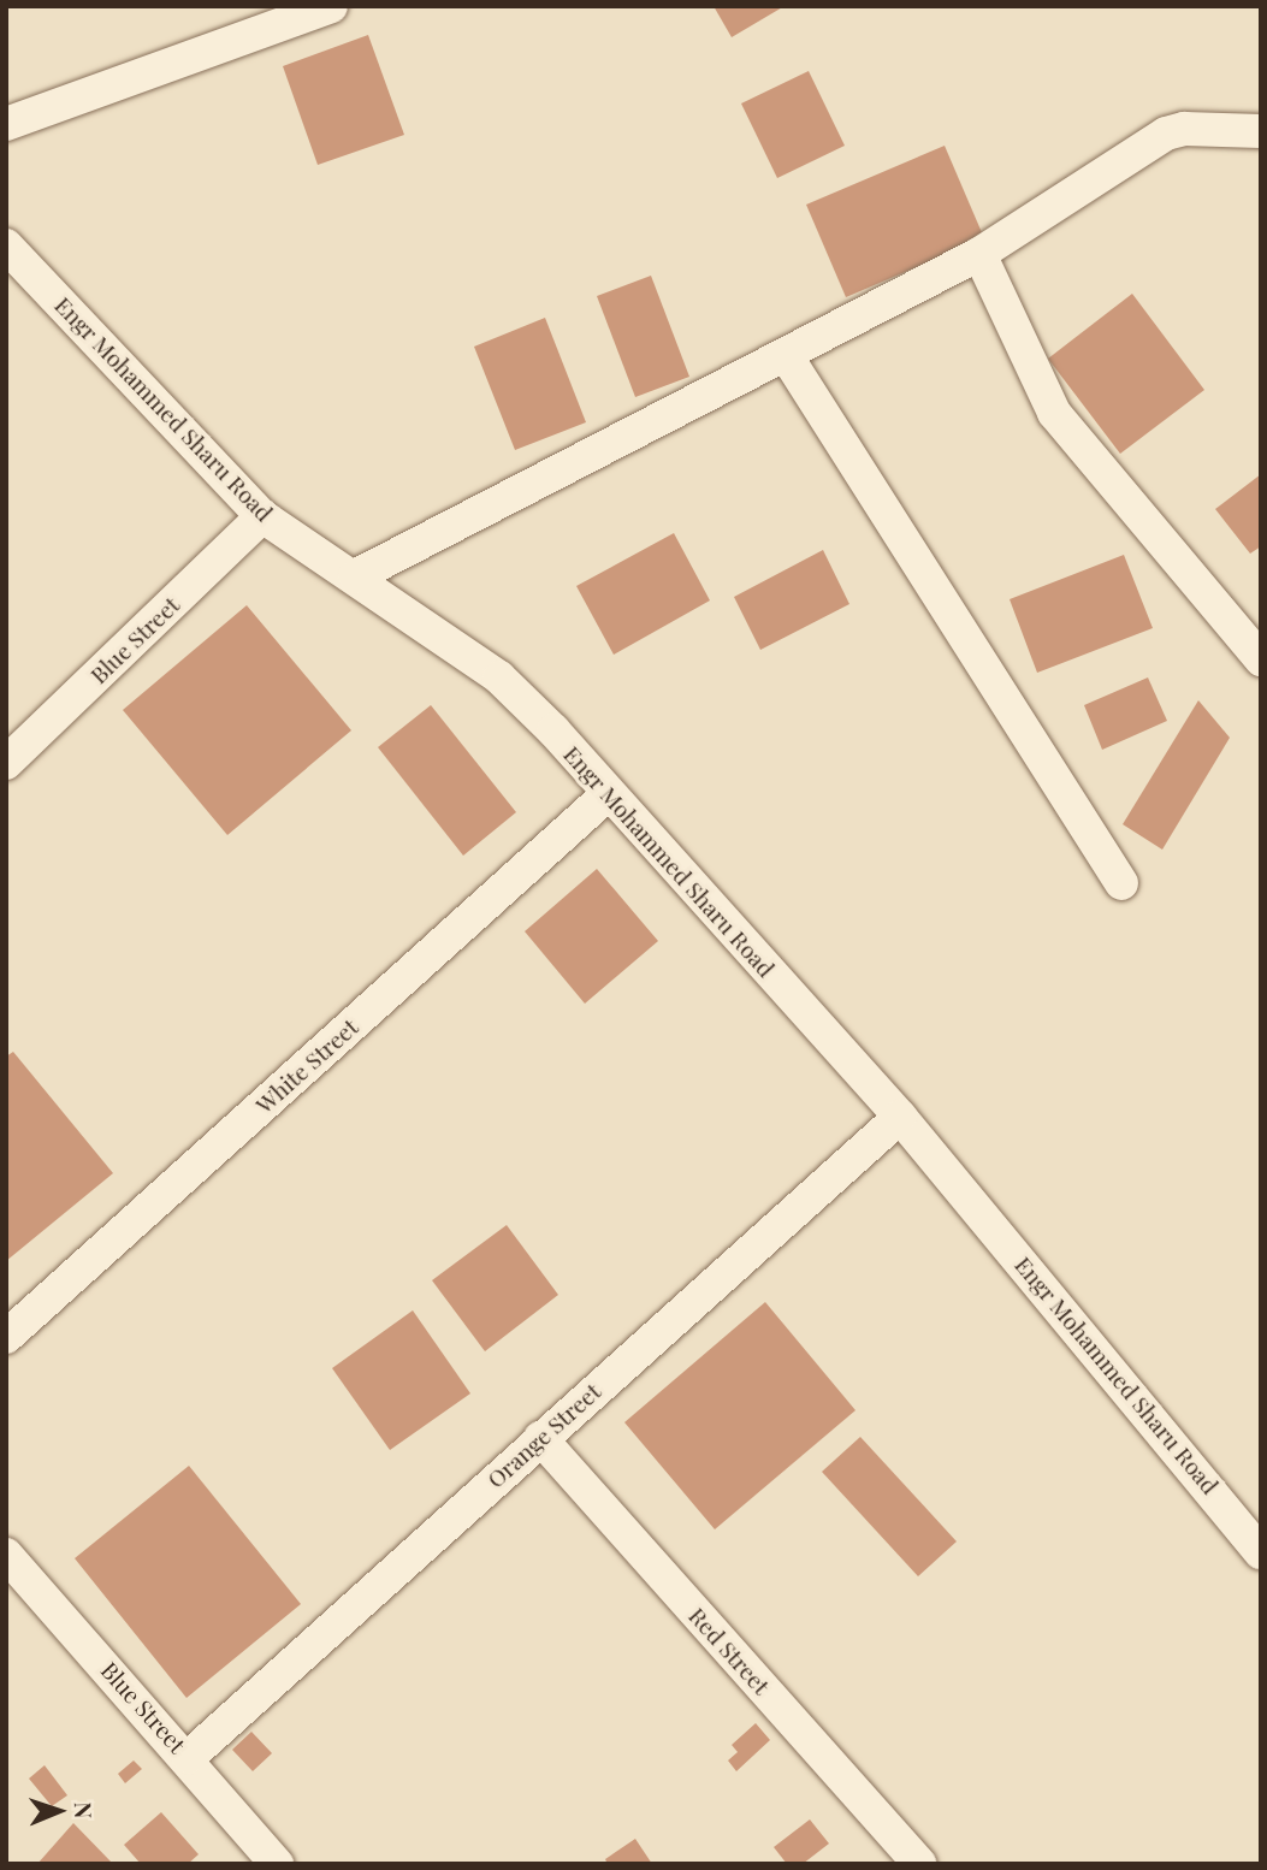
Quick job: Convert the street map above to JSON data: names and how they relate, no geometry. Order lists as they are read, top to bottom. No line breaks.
{"streets":{"street":["Engr Mohammed Sharu Road","Blue Street","White Street","Orange Street","Red Street"]},"crossings":[["Engr Mohammed Sharu Road","Blue Street"],["Engr Mohammed Sharu Road","White Street"],["Engr Mohammed Sharu Road","Orange Street"],["Blue Street","Orange Street"],["Orange Street","Red Street"]],"north":"right"}
